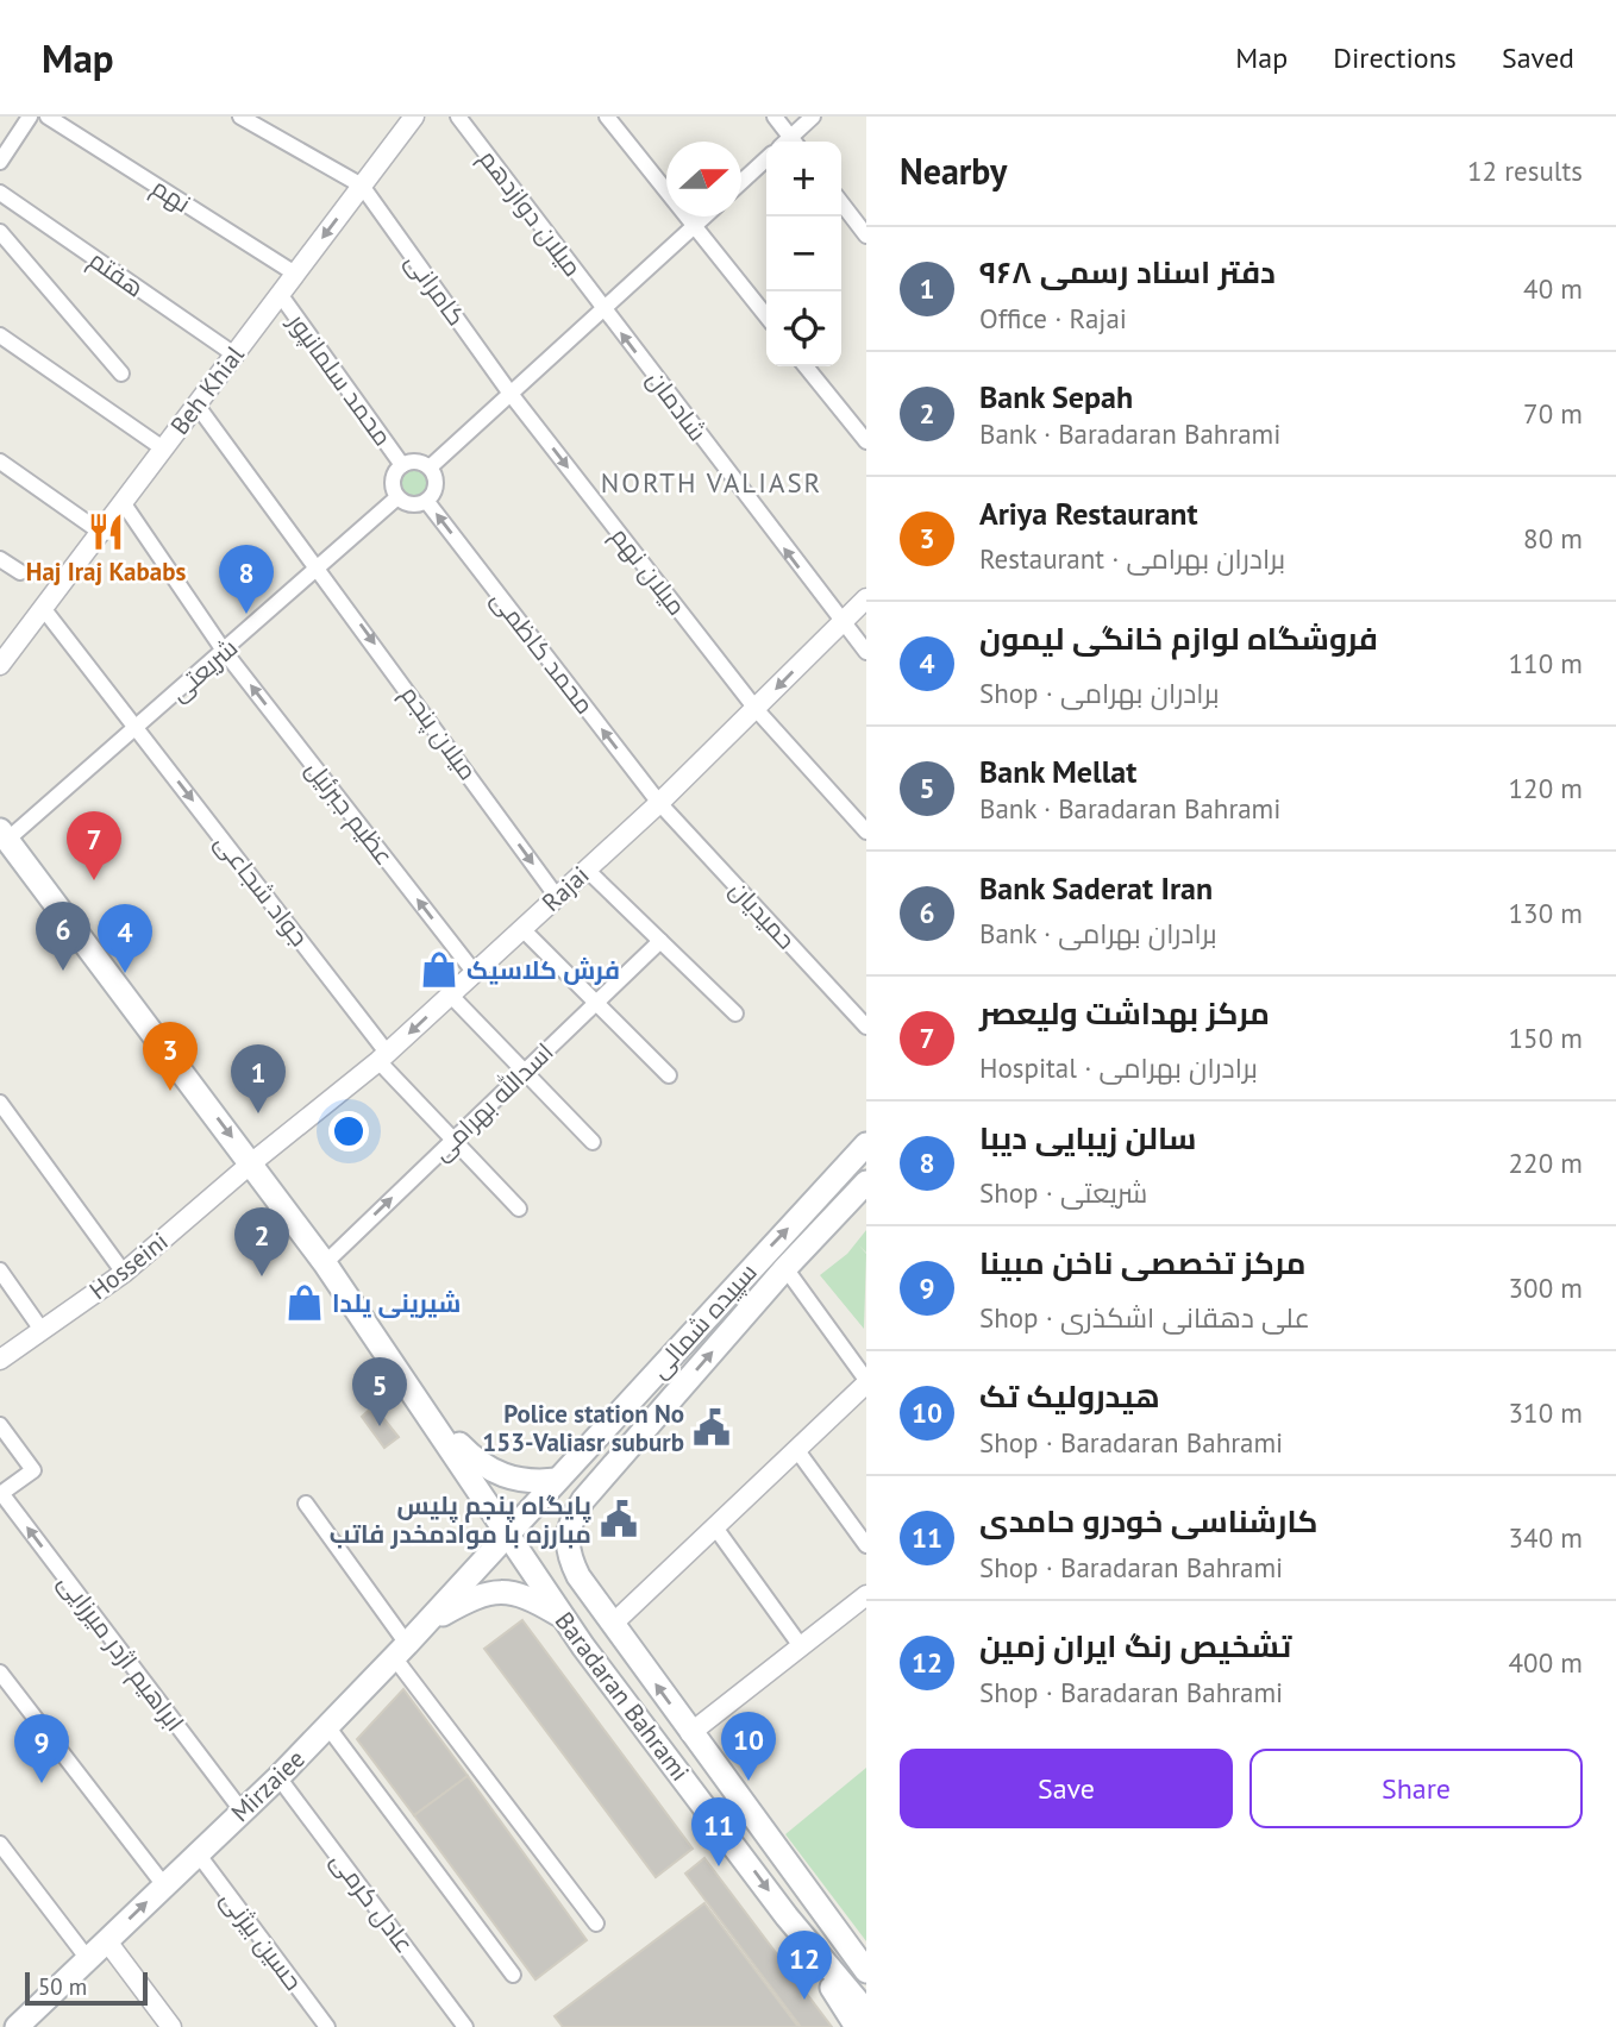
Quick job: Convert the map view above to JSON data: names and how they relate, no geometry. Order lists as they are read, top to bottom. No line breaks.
{"streets":{"main road":["سپیده شمالی","Baradaran Bahrami","Mirzaiee"],"street":["نهم","میلان دوازدهم","هفتم","کامرانی","محمد سلمانپور","Beh Khial","شادمان","میلان نهم","محمد کاظمی","شریعتی","میلان پنجم","عظیم جبرئیل","Rajai","جواد شجاعی","حمیدیان","اسدالله بهرامی","Hosseini","ابراهیم اژدر میرزایی","عادل کرمی","حسین بیژنی"]},"crossings":[["نهم","Beh Khial"],["میلان دوازدهم","شادمان"],["هفتم","Beh Khial"],["کامرانی","Beh Khial"],["کامرانی","میلان نهم"],["محمد سلمانپور","Beh Khial"],["محمد سلمانپور","محمد کاظمی"],["محمد سلمانپور","شریعتی"],["Beh Khial","میلان پنجم"],["Beh Khial","عظیم جبرئیل"],["Beh Khial","جواد شجاعی"],["شادمان","Rajai"],["میلان نهم","Rajai"],["محمد کاظمی","شریعتی"],["محمد کاظمی","Rajai"],["محمد کاظمی","حمیدیان"],["شریعتی","میلان پنجم"],["شریعتی","عظیم جبرئیل"],["شریعتی","جواد شجاعی"],["میلان پنجم","Rajai"],["عظیم جبرئیل","Rajai"],["Rajai","جواد شجاعی"],["Rajai","حمیدیان"],["Rajai","Hosseini"],["جواد شجاعی","اسدالله بهرامی"],["سپیده شمالی","Baradaran Bahrami"],["سپیده شمالی","Mirzaiee"],["ابراهیم اژدر میرزایی","Mirzaiee"],["Baradaran Bahrami","Mirzaiee"],["Mirzaiee","عادل کرمی"],["Mirzaiee","حسین بیژنی"]],"one_way":["میلان نهم","محمد کاظمی","میلان پنجم","عظیم جبرئیل","جواد شجاعی","اسدالله بهرامی"],"districts":["NORTH VALIASR"],"places":{"restaurant":["Haj Iraj Kababs"],"shop":["فرش کلاسیک","شیرینی یلدا"],"public building":["Police station No 153-Valiasr suburb","پایگاه پنجم پلیس مبارزه با موادمخدر فاتب"]},"scale_bar":"50 m","north":"right","page":{"header":"Map","nav":["Map","Directions","Saved"],"heading":["Nearby","12 results"],"map_buttons":["+","−"],"list":[{"mark":"1","name":"دفتر اسناد رسمی ۹۶۸","note":"Office · Rajai","value":"40 m"},{"mark":"2","name":"Bank Sepah","note":"Bank · Baradaran Bahrami","value":"70 m"},{"mark":"3","name":"Ariya Restaurant","note":"Restaurant · برادران بهرامی","value":"80 m"},{"mark":"4","name":"فروشگاه لوازم خانگی لیمون","note":"Shop · برادران بهرامی","value":"110 m"},{"mark":"5","name":"Bank Mellat","note":"Bank · Baradaran Bahrami","value":"120 m"},{"mark":"6","name":"Bank Saderat Iran","note":"Bank · برادران بهرامی","value":"130 m"},{"mark":"7","name":"مرکز بهداشت ولیعصر","note":"Hospital · برادران بهرامی","value":"150 m"},{"mark":"8","name":"سالن زیبایی دیبا","note":"Shop · شریعتی","value":"220 m"},{"mark":"9","name":"مرکز تخصصی ناخن مبینا","note":"Shop · علی دهقانی اشکذری","value":"300 m"},{"mark":"10","name":"هیدرولیک تک","note":"Shop · Baradaran Bahrami","value":"310 m"},{"mark":"11","name":"کارشناسی خودرو حامدی","note":"Shop · Baradaran Bahrami","value":"340 m"},{"mark":"12","name":"تشخیص رنگ ايران زمین","note":"Shop · Baradaran Bahrami","value":"400 m"}],"pins":["8","7","6","4","3","1","2","5","10","9","11","12"],"buttons":["Save","Share"],"scale":"50 m"}}
